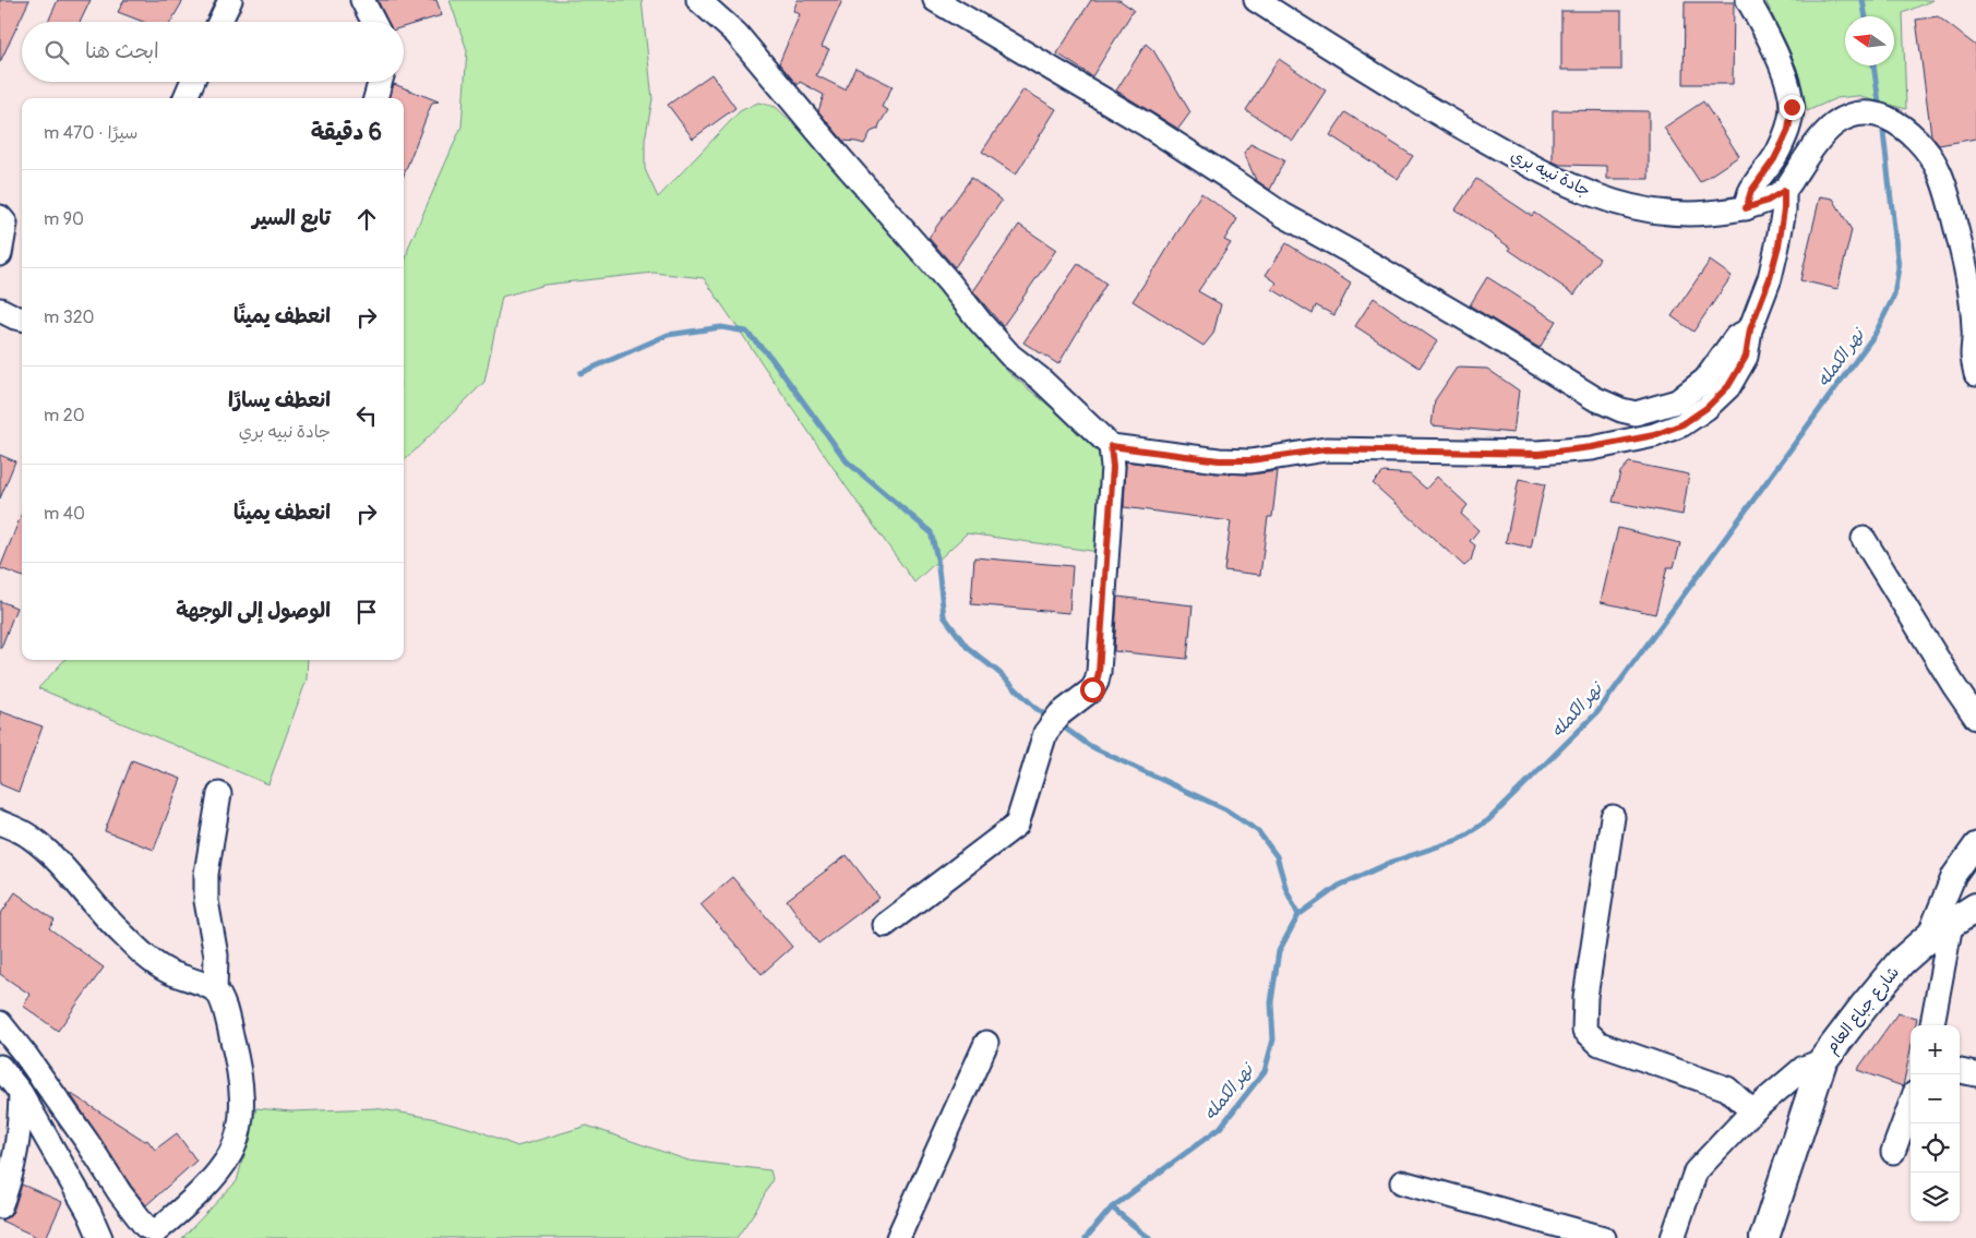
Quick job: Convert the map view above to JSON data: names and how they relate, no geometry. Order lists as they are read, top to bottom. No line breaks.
{"streets":{"main road":["شارع جباع العام"],"street":["جادة نبيه بري"]},"water":["نهر الكمله"],"north":"left","page":{"search":"ابحث هنا","heading":["6 دقيقة","سيرًا · 470 m"],"list":[["تابع السير","90 m"],["انعطف يمينًا","320 m"],["انعطف يسارًا","جادة نبيه بري","20 m"],["انعطف يمينًا","40 m"],"الوصول إلى الوجهة"],"map_buttons":["+","−"]}}
